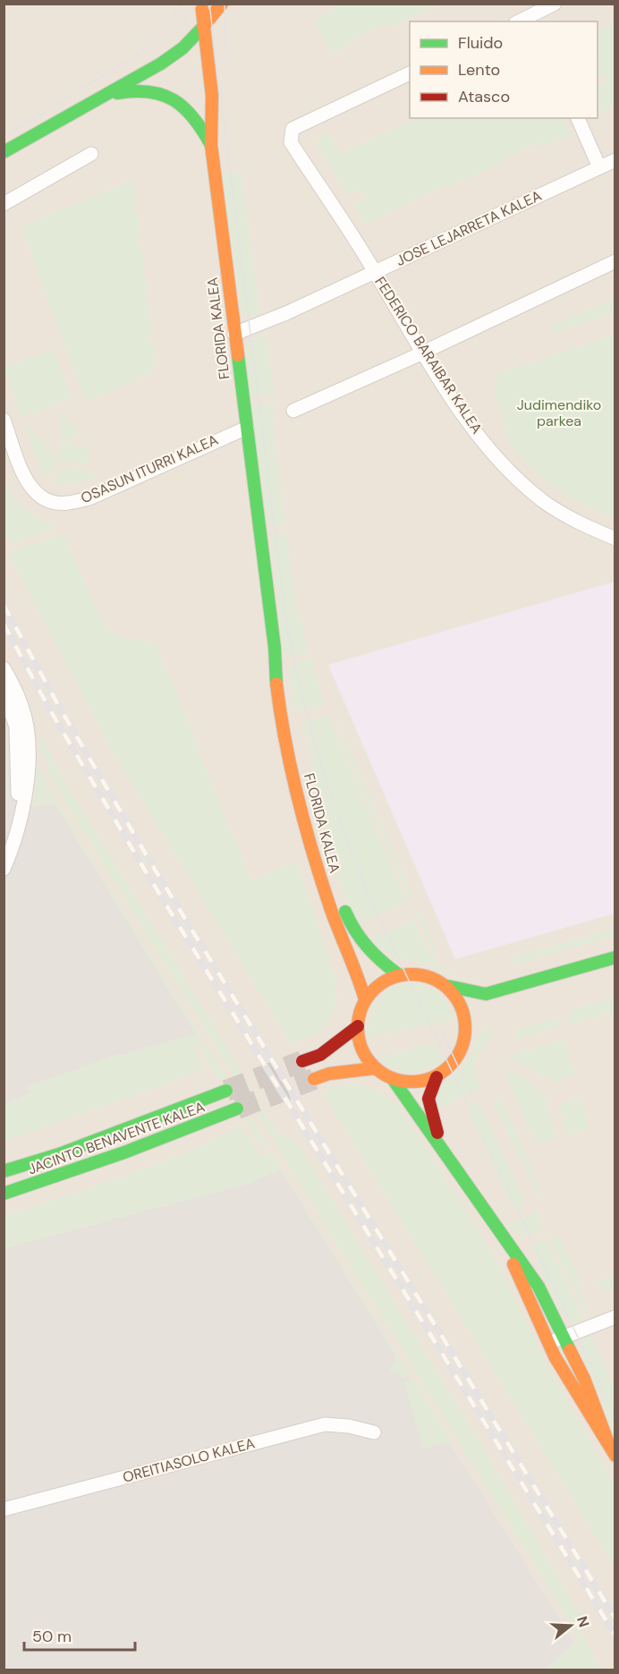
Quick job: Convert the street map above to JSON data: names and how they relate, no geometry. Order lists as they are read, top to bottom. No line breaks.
{"streets":{"main road":["FLORIDA KALEA","JACINTO BENAVENTE KALEA"],"street":["JOSE LEJARRETA KALEA","FEDERICO BARAIBAR KALEA","OSASUN ITURRI KALEA","OREITIASOLO KALEA"]},"crossings":[["JOSE LEJARRETA KALEA","FLORIDA KALEA"],["JOSE LEJARRETA KALEA","FEDERICO BARAIBAR KALEA"],["FLORIDA KALEA","OSASUN ITURRI KALEA"]],"parks":["Judimendiko parkea"],"legend":["Fluido","Lento","Atasco"],"scale_bar":"50 m","north":"right"}
